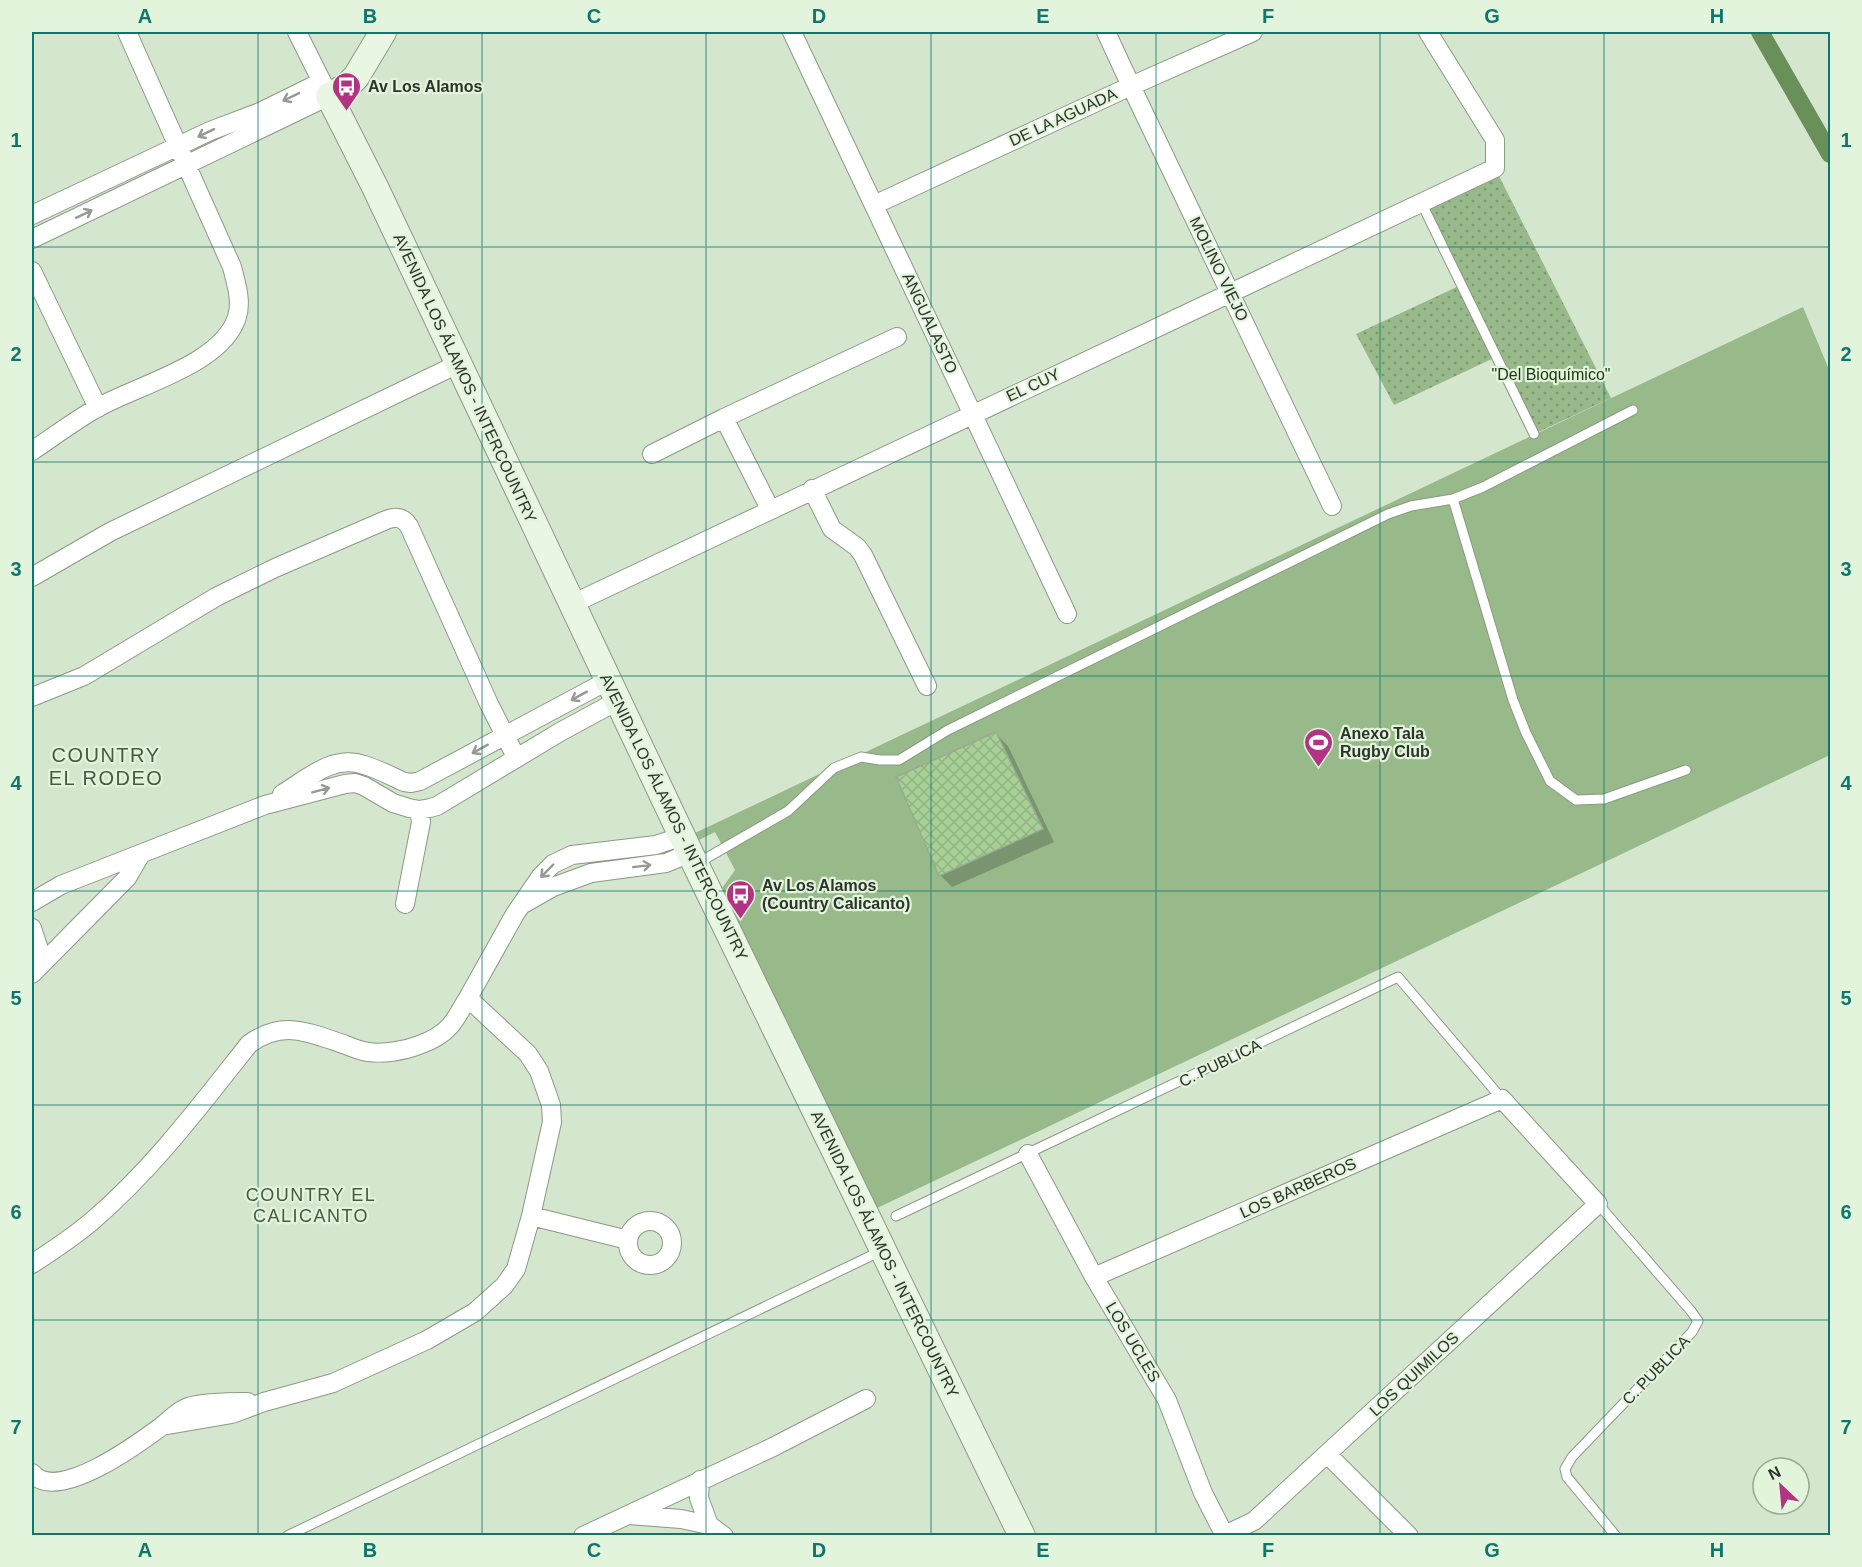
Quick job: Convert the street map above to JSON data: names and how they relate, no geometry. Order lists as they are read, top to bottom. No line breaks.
{"streets":{"main road":["AVENIDA LOS ÁLAMOS - INTERCOUNTRY"],"street":["DE LA AGUADA","MOLINO VIEJO","ANGUALASTO","EL CUY","LOS BARBEROS","LOS UCLES","LOS QUIMILOS"],"lane":["C. PUBLICA"]},"crossings":[["DE LA AGUADA","MOLINO VIEJO"],["DE LA AGUADA","ANGUALASTO"],["MOLINO VIEJO","EL CUY"],["ANGUALASTO","EL CUY"],["AVENIDA LOS ÁLAMOS - INTERCOUNTRY","EL CUY"],["C. PUBLICA","LOS BARBEROS"],["C. PUBLICA","LOS UCLES"],["C. PUBLICA","LOS QUIMILOS"],["LOS BARBEROS","LOS UCLES"],["LOS UCLES","LOS QUIMILOS"]],"districts":["COUNTRY EL RODEO","COUNTRY EL CALICANTO"],"parks":["\"Del Bioquímico\""],"places":{"bus stop":["Av Los Alamos","Av Los Alamos (Country Calicanto)"],"sports":["Anexo Tala Rugby Club"]},"north":"top left","grid":{"columns":["A","B","C","D","E","F","G","H"],"rows":["1","2","3","4","5","6","7"]}}
